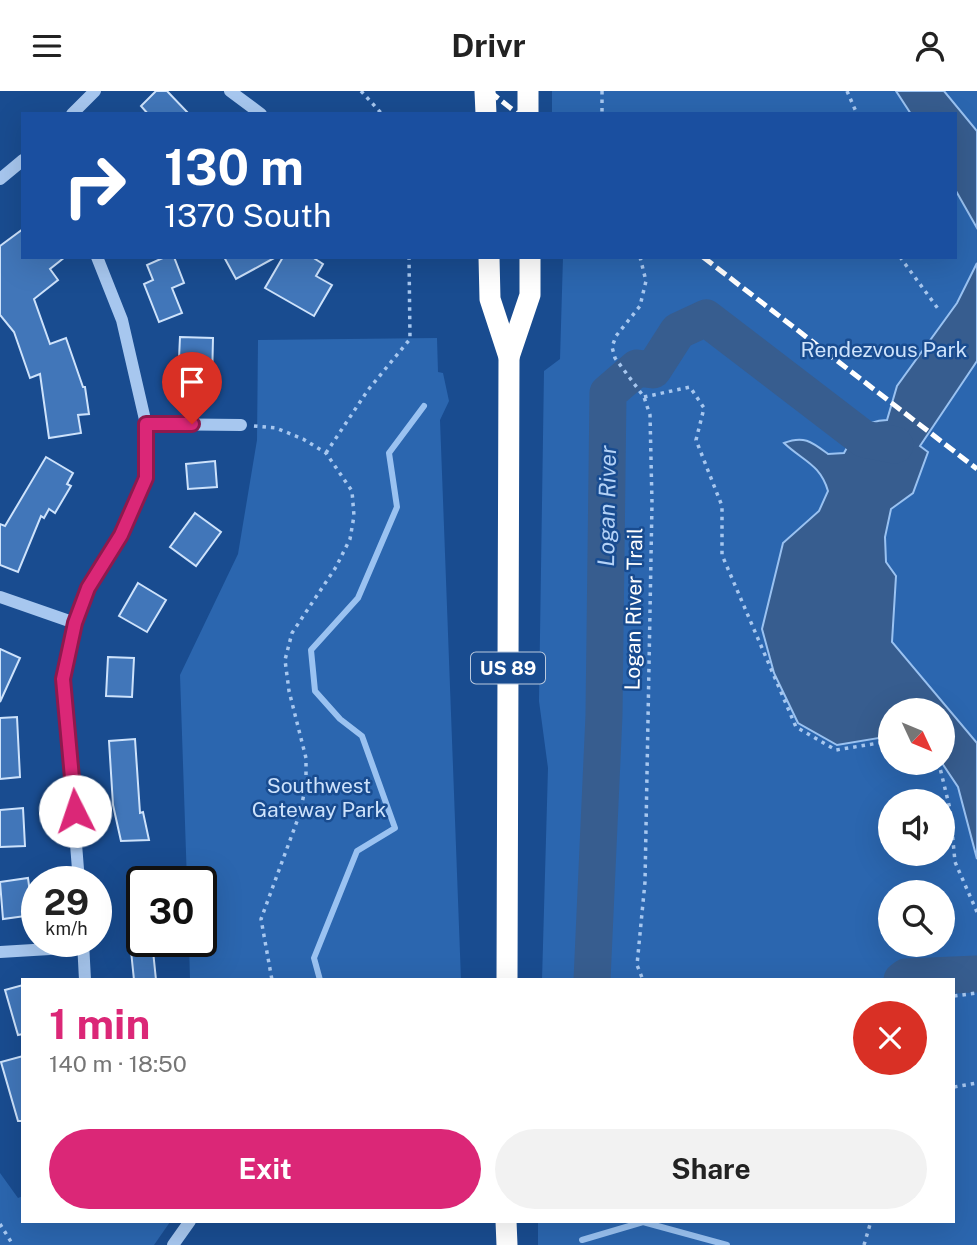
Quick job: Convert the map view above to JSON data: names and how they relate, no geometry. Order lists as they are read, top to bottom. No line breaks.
{"streets":{"highway":["US 89"],"path":["Logan River Trail"]},"water":["Logan River"],"parks":["Rendezvous Park","Southwest Gateway Park"],"north":"bottom right","page":{"header":"Drivr","turn":["130 m","1370 South"],"speed":"29 km/h","limit":"30","heading":["1 min","140 m · 18:50"],"buttons":["Exit","Share"]}}
